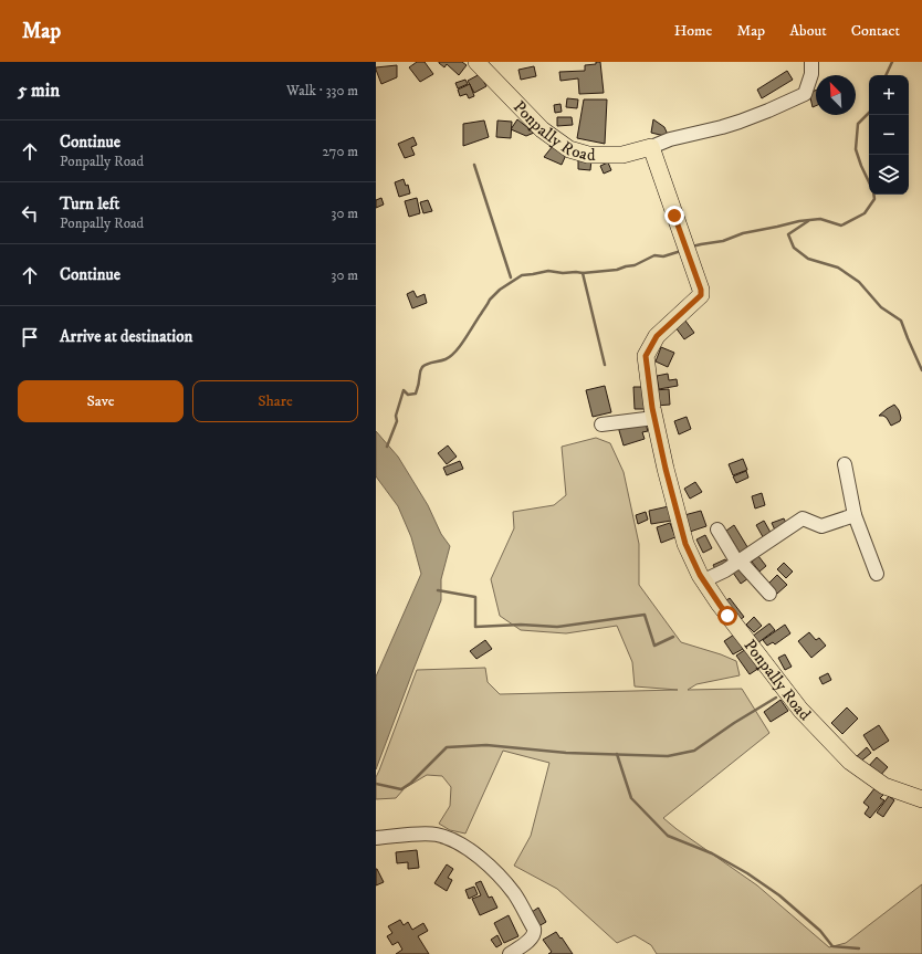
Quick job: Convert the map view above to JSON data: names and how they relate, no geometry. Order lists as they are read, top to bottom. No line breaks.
{"streets":{"main road":["Ponpally Road"]},"north":"top left","page":{"header":"Map","nav":["Home","Map","About","Contact"],"heading":["5 min","Walk · 330 m"],"map_buttons":["+","−"],"list":[["Continue","Ponpally Road","270 m"],["Turn left","Ponpally Road","30 m"],["Continue","30 m"],"Arrive at destination"],"buttons":["Save","Share"]}}
